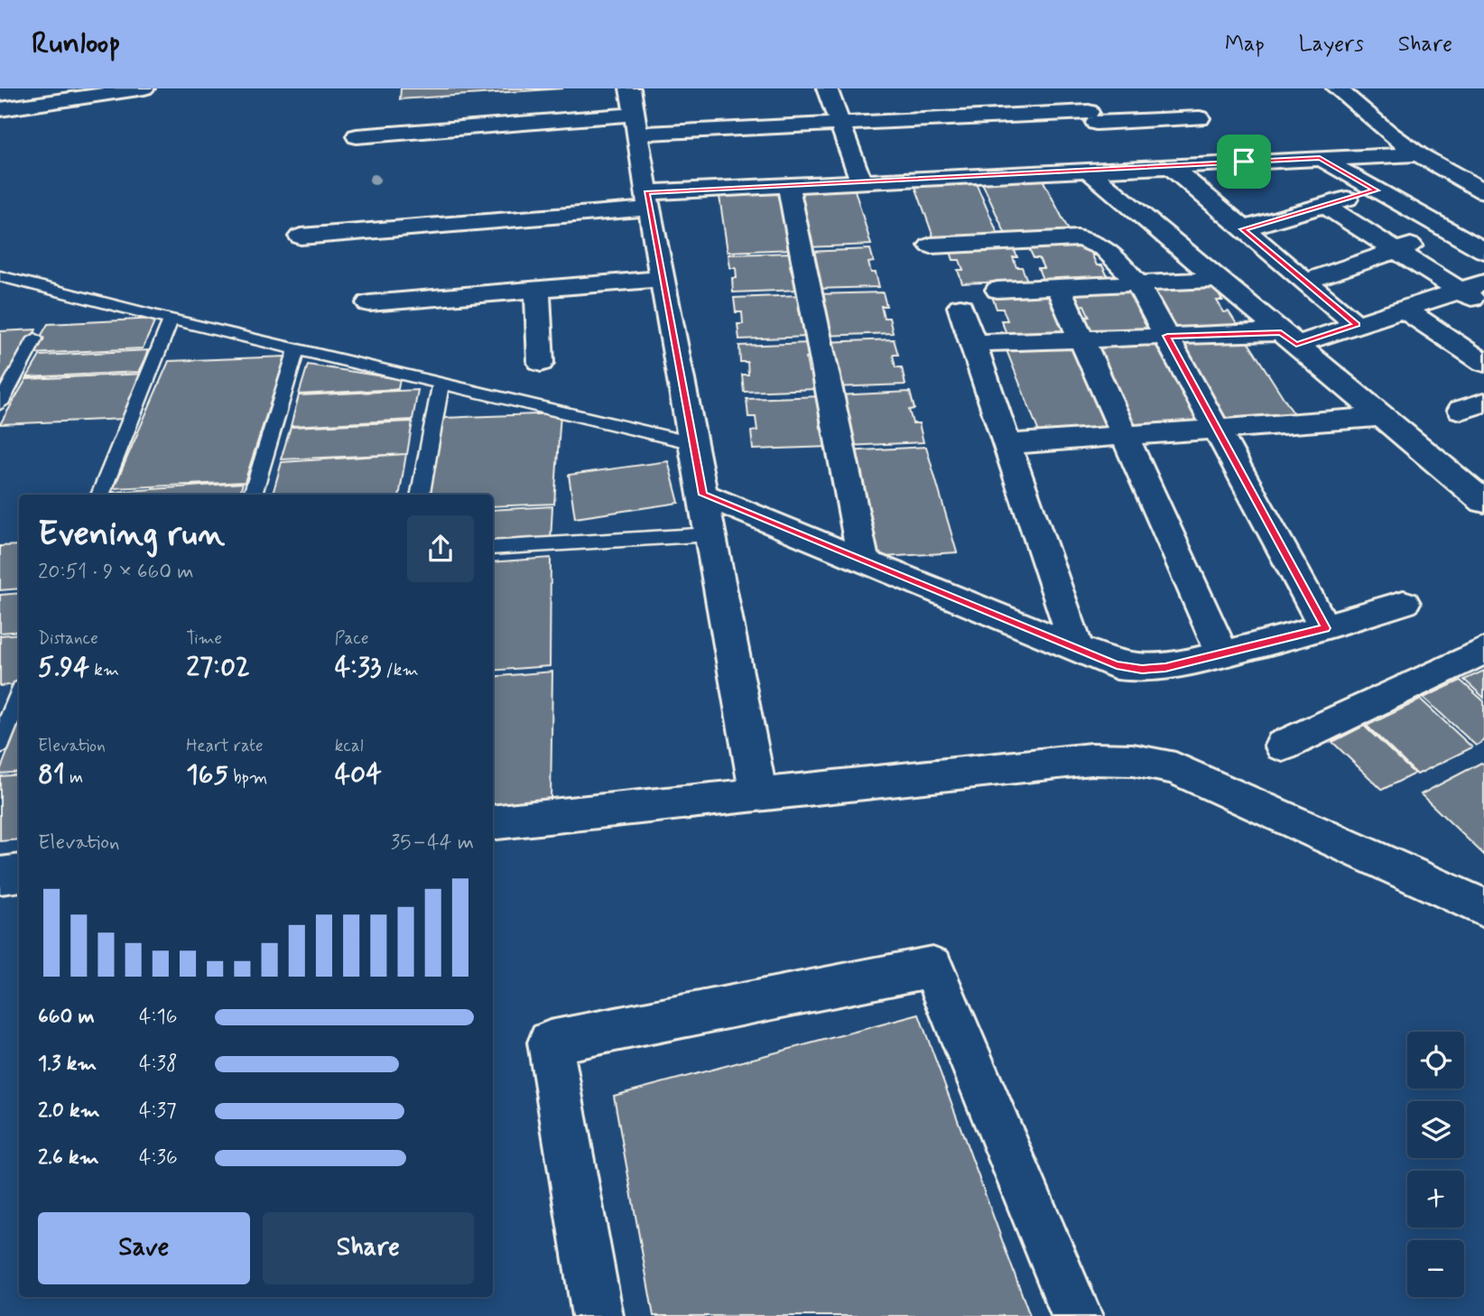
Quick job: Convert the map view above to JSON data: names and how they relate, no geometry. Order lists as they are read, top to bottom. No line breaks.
{"page":{"header":"Runloop","nav":["Map","Layers","Share"],"heading":["Evening run","20:51 · 9 × 660 m"],"stats":[["Distance","5.94 km"],["Time","27:02"],["Pace","4:33 /km"],["Elevation","81 m"],["Heart rate","165 bpm"],["kcal","404"]],"chart":["Elevation","35–44 m"],"list":[{"name":"660 m","note":"4:16"},{"name":"1.3 km","note":"4:38"},{"name":"2.0 km","note":"4:37"},{"name":"2.6 km","note":"4:36"}],"map_buttons":["+","−"],"buttons":["Save","Share"]}}
